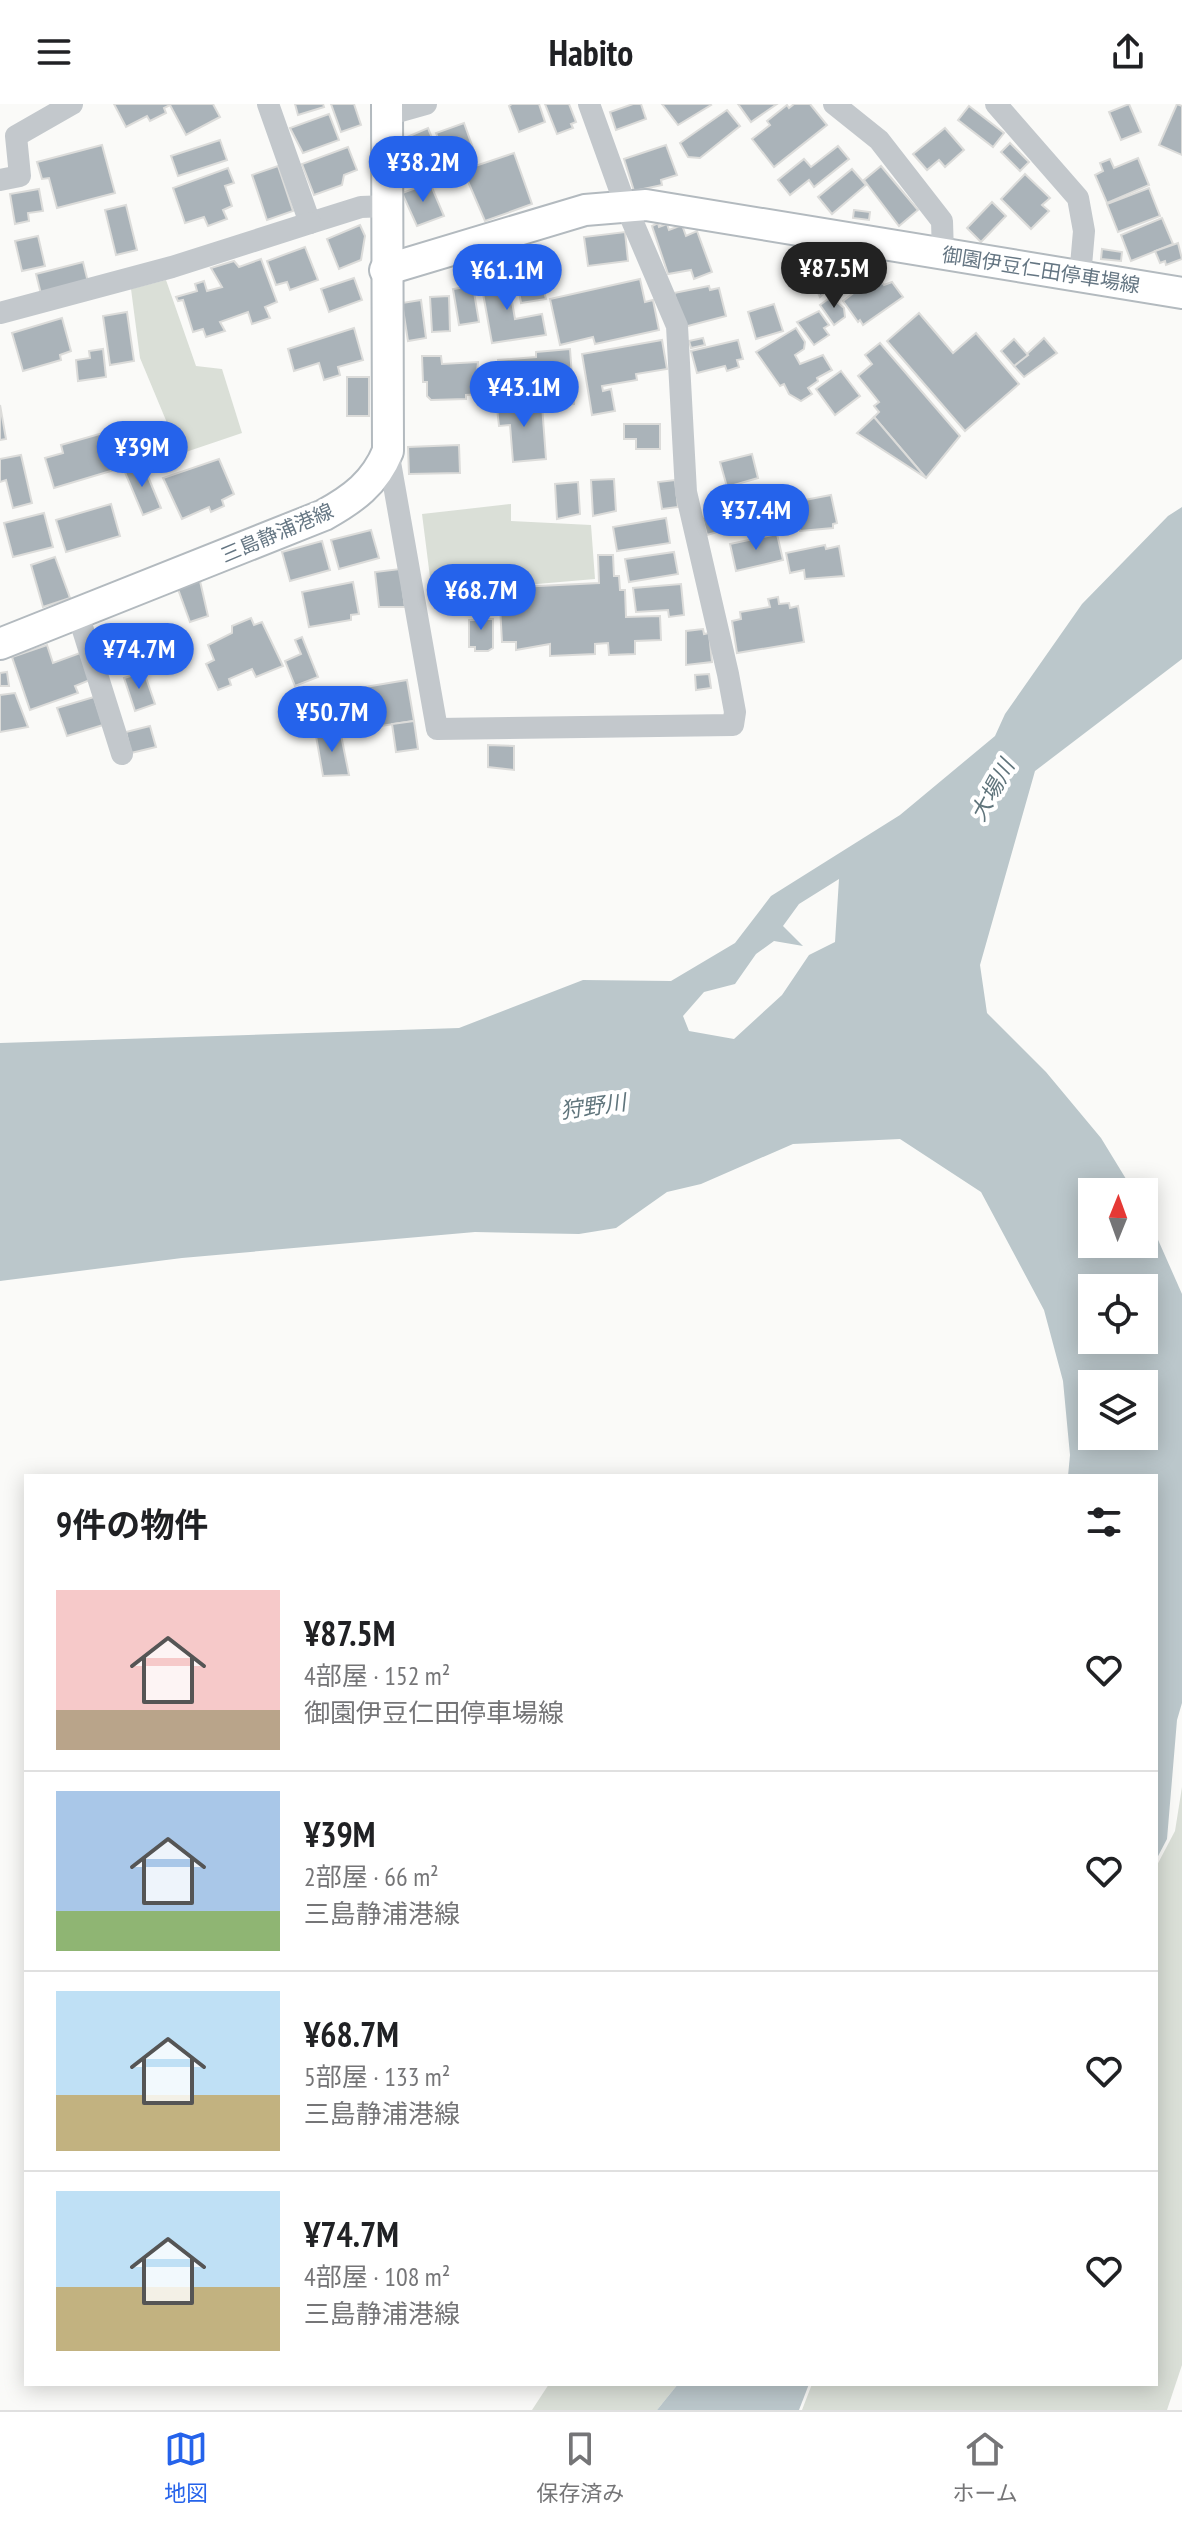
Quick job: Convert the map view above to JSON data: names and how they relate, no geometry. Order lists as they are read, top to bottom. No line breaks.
{"streets":{"main road":["御園伊豆仁田停車場線","三島静浦港線"]},"water":["大場川","狩野川"],"north":"top","page":{"header":"Habito","price":["¥38.2M","¥87.5M","¥61.1M","¥43.1M","¥39M","¥37.4M","¥68.7M","¥74.7M","¥50.7M"],"heading":"9件の物件","list":[{"name":"¥87.5M","note":"4部屋 · 152 m² · 御園伊豆仁田停車場線"},{"name":"¥39M","note":"2部屋 · 66 m² · 三島静浦港線"},{"name":"¥68.7M","note":"5部屋 · 133 m² · 三島静浦港線"},{"name":"¥74.7M","note":"4部屋 · 108 m² · 三島静浦港線"}],"tabs":["地図","保存済み","ホーム"]}}
